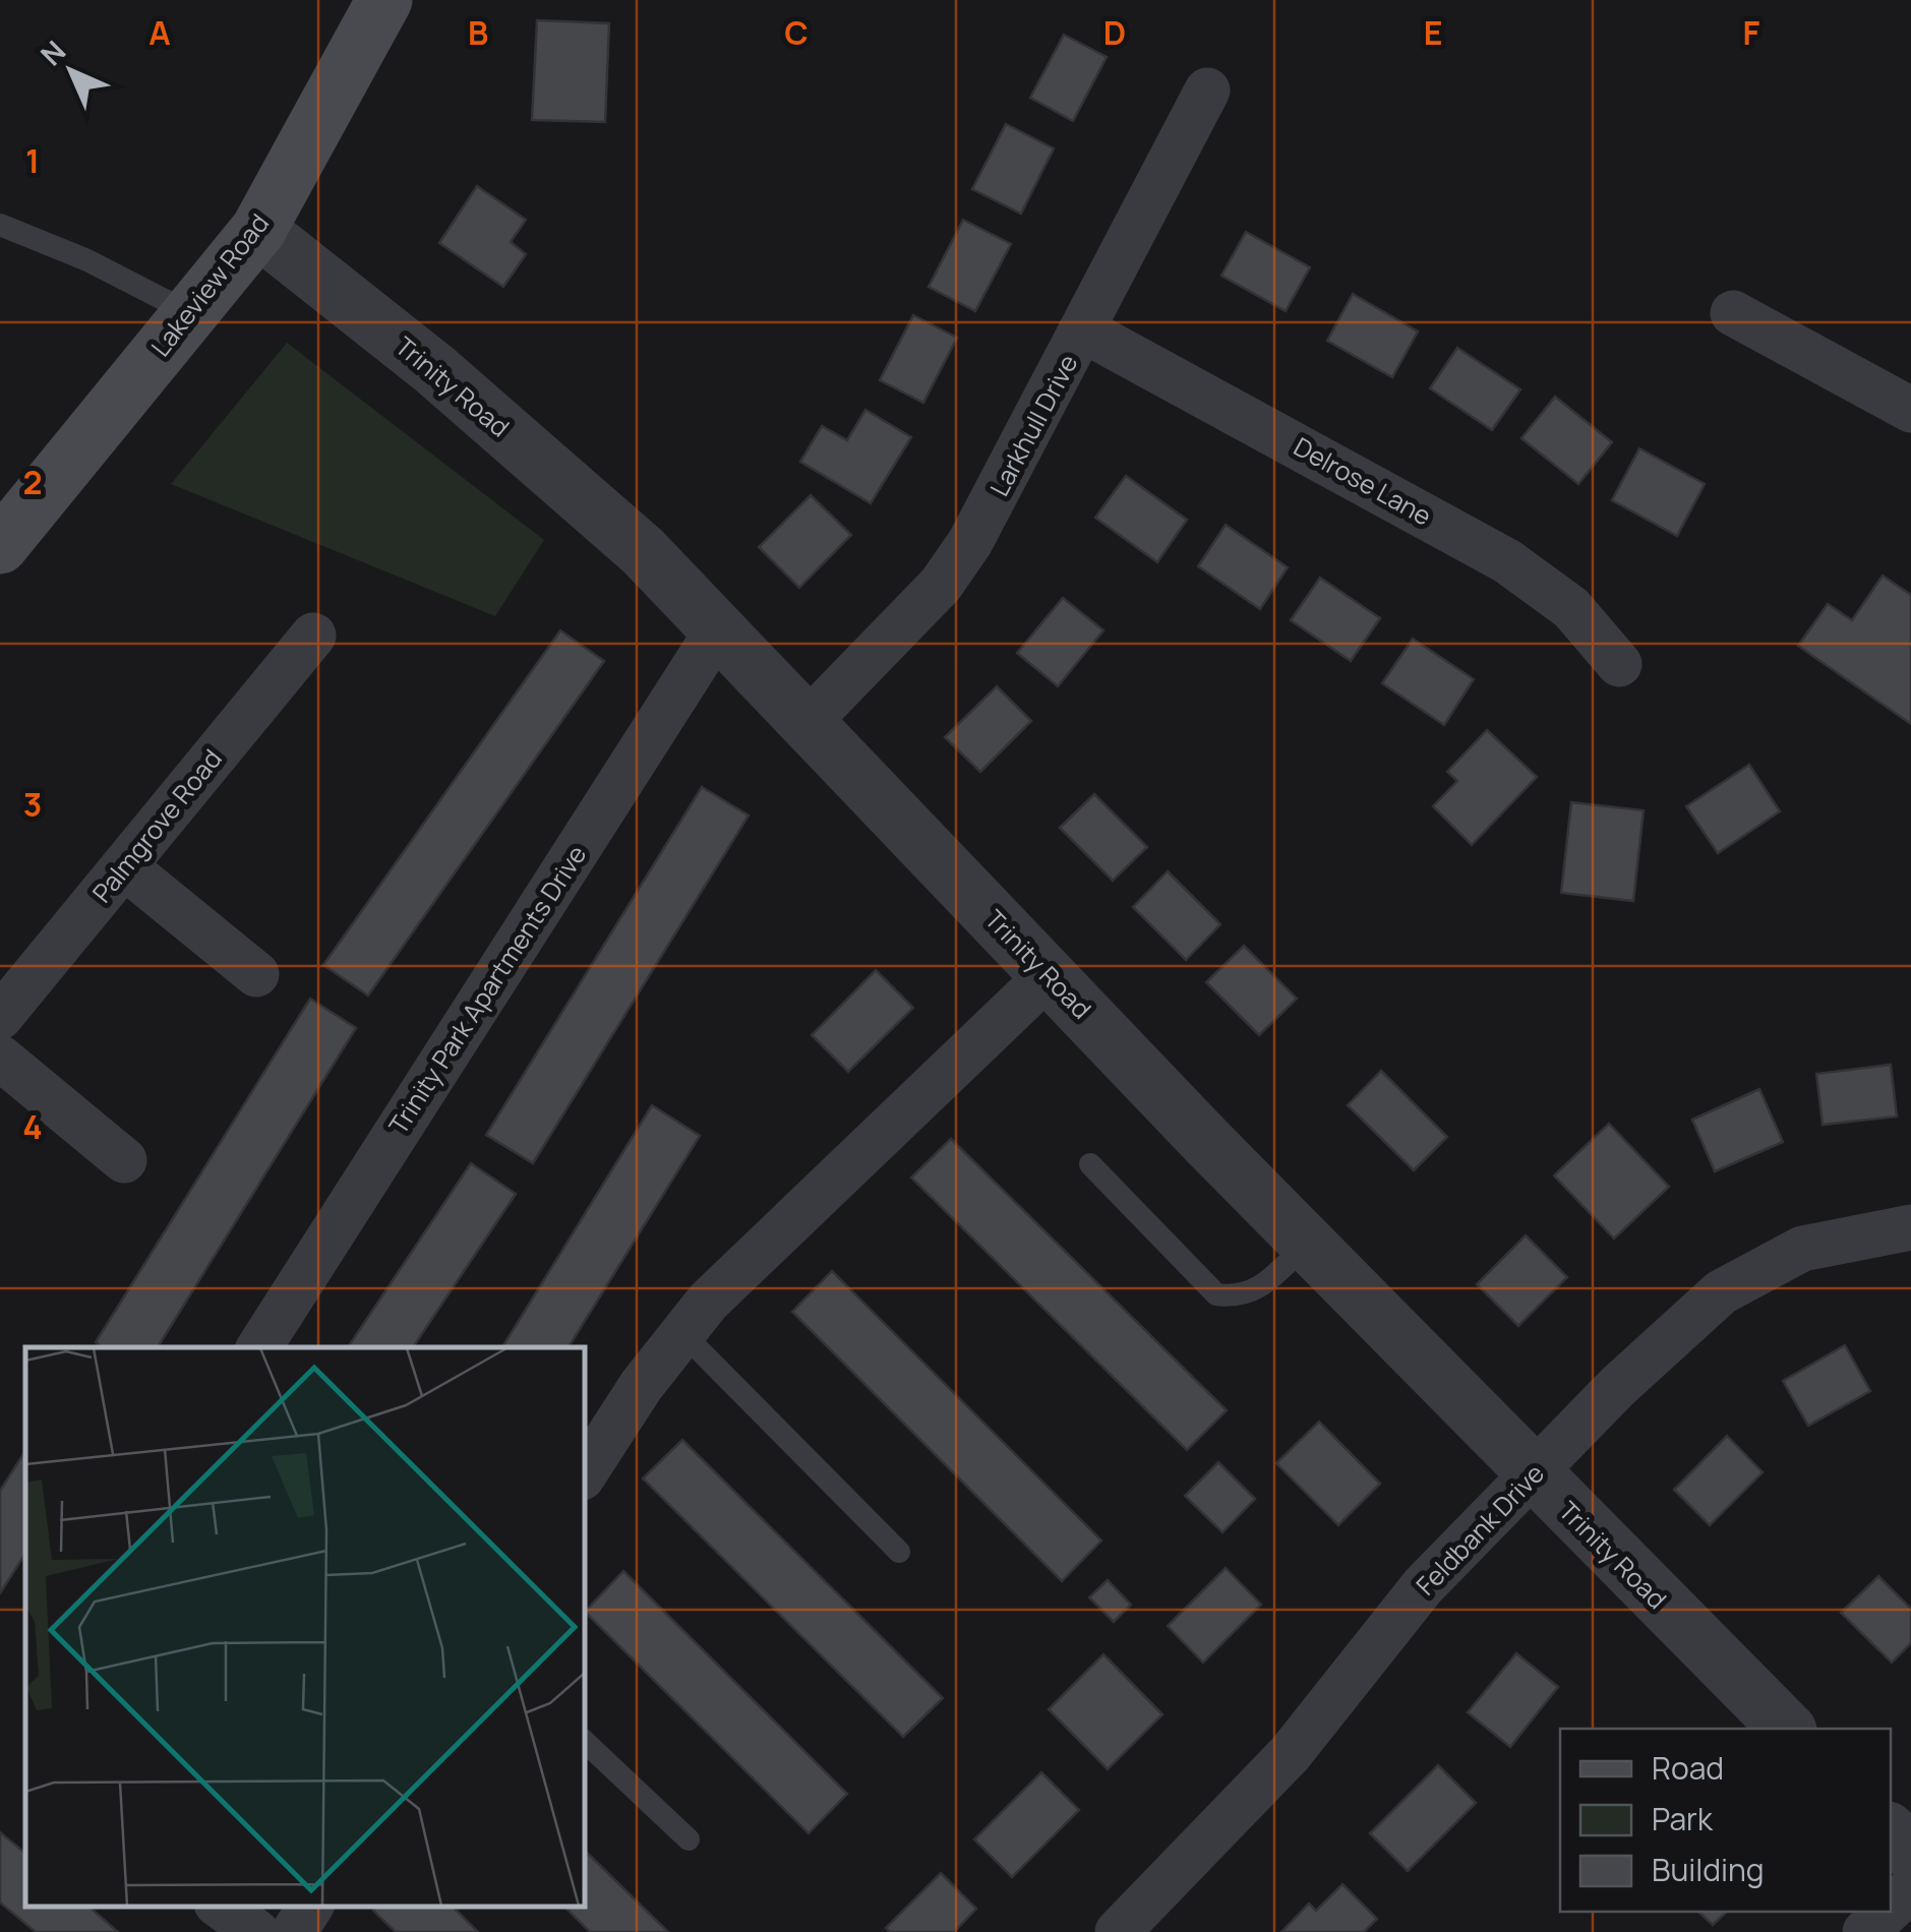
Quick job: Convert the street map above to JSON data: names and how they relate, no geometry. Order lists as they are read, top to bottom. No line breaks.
{"streets":{"main road":["Lakeview Road"],"street":["Trinity Road","Larkhull Drive","Delrose Lane","Palmgrove Road","Trinity Park Apartments Drive","Feldbank Drive"]},"crossings":[["Lakeview Road","Trinity Road"],["Trinity Road","Larkhull Drive"],["Trinity Road","Trinity Park Apartments Drive"],["Trinity Road","Feldbank Drive"],["Larkhull Drive","Delrose Lane"]],"legend":["Road","Park","Building"],"north":"top left","grid":{"columns":["A","B","C","D","E","F"],"rows":["1","2","3","4"]}}
